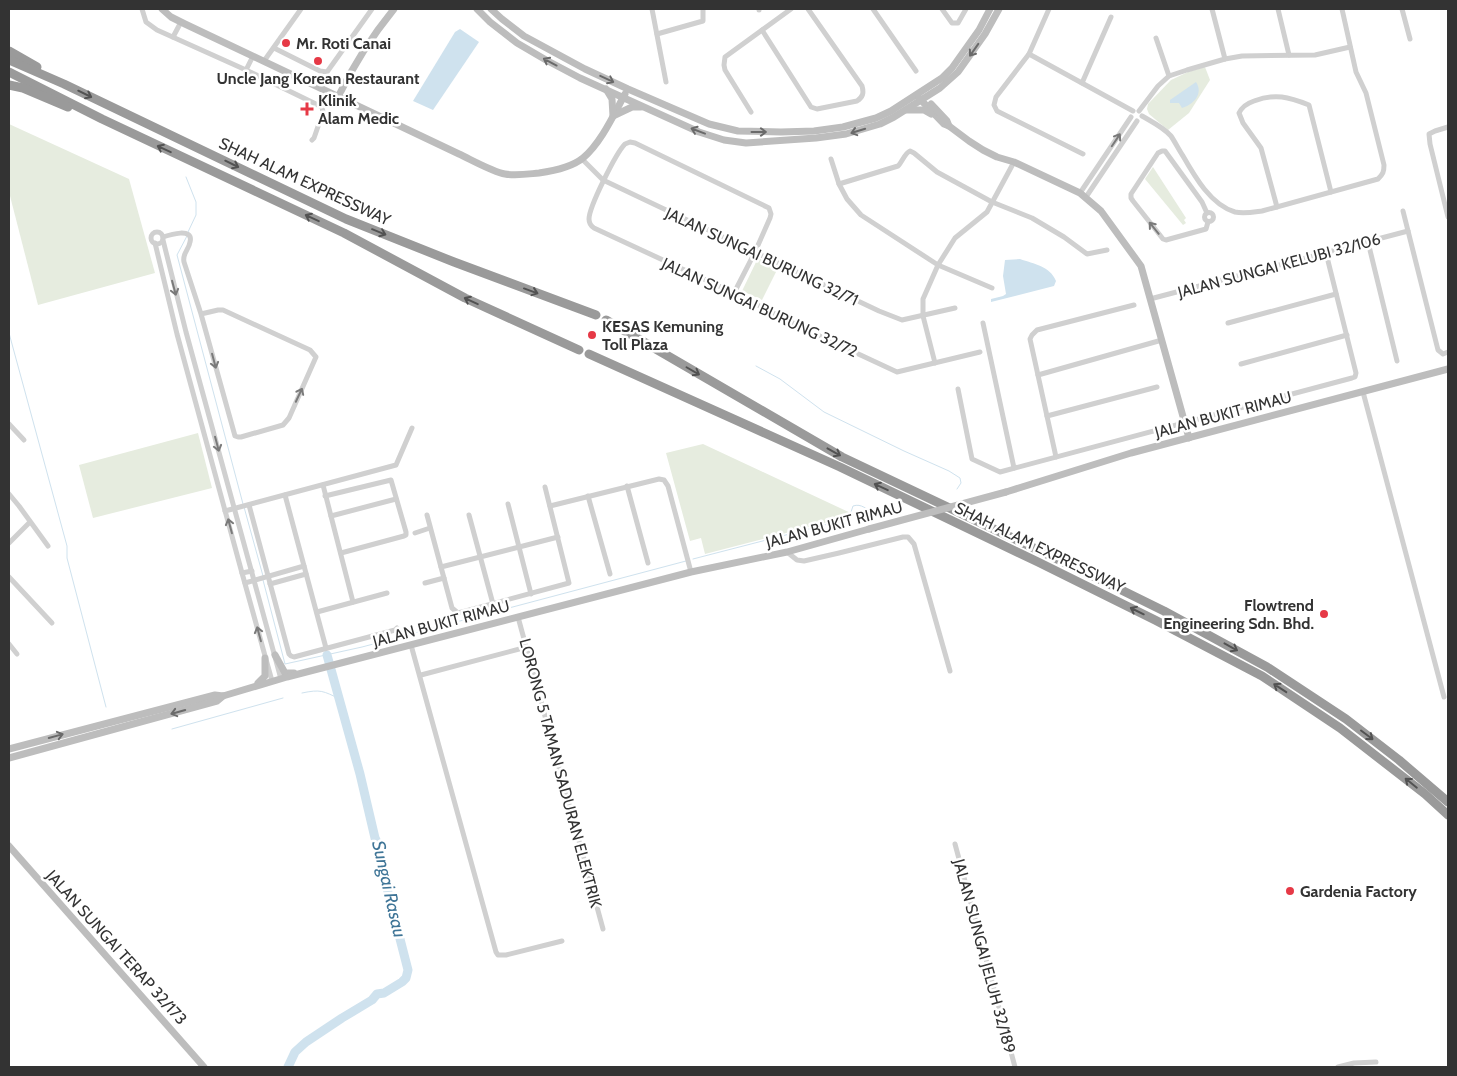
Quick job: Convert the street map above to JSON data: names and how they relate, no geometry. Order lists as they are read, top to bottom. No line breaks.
{"streets":{"highway":["SHAH ALAM EXPRESSWAY"],"street":["JALAN SUNGAI BURUNG 32/71","JALAN SUNGAI KELUBI 32/106","JALAN SUNGAI BURUNG 32/72","JALAN BUKIT RIMAU","LORONG 5 TAMAN SADURAN ELEKTRIK","JALAN SUNGAI TERAP 32/173","JALAN SUNGAI JELUH 32/189"]},"crossings":[["JALAN SUNGAI BURUNG 32/71","JALAN SUNGAI BURUNG 32/72"],["JALAN BUKIT RIMAU","LORONG 5 TAMAN SADURAN ELEKTRIK"]],"water":["Sungai Rasau"],"places":{"other":["Mr. Roti Canai","Uncle Jang Korean Restaurant","KESAS Kemuning Toll Plaza","Flowtrend Engineering Sdn. Bhd.","Gardenia Factory"],"health":["Klinik Alam Medic"]}}
